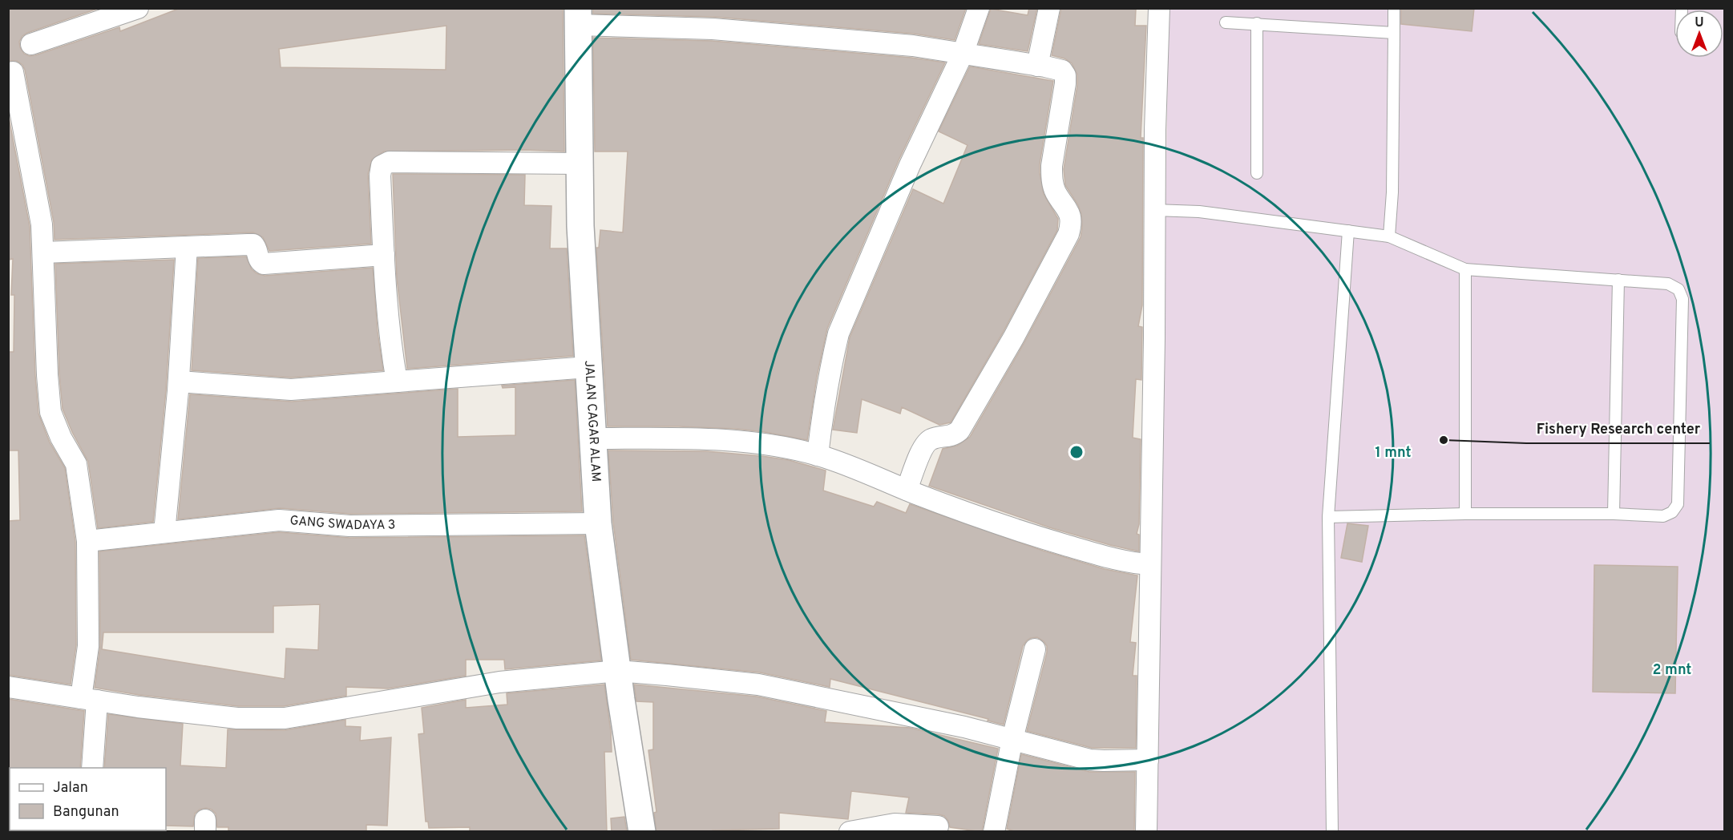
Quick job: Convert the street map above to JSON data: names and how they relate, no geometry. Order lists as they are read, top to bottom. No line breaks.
{"streets":{"street":["JALAN CAGAR ALAM","GANG SWADAYA 3"]},"crossings":[["JALAN CAGAR ALAM","GANG SWADAYA 3"]],"places":["Fishery Research center"],"legend":["Jalan","Bangunan"],"north":"top","rings":["1 mnt","2 mnt"]}
